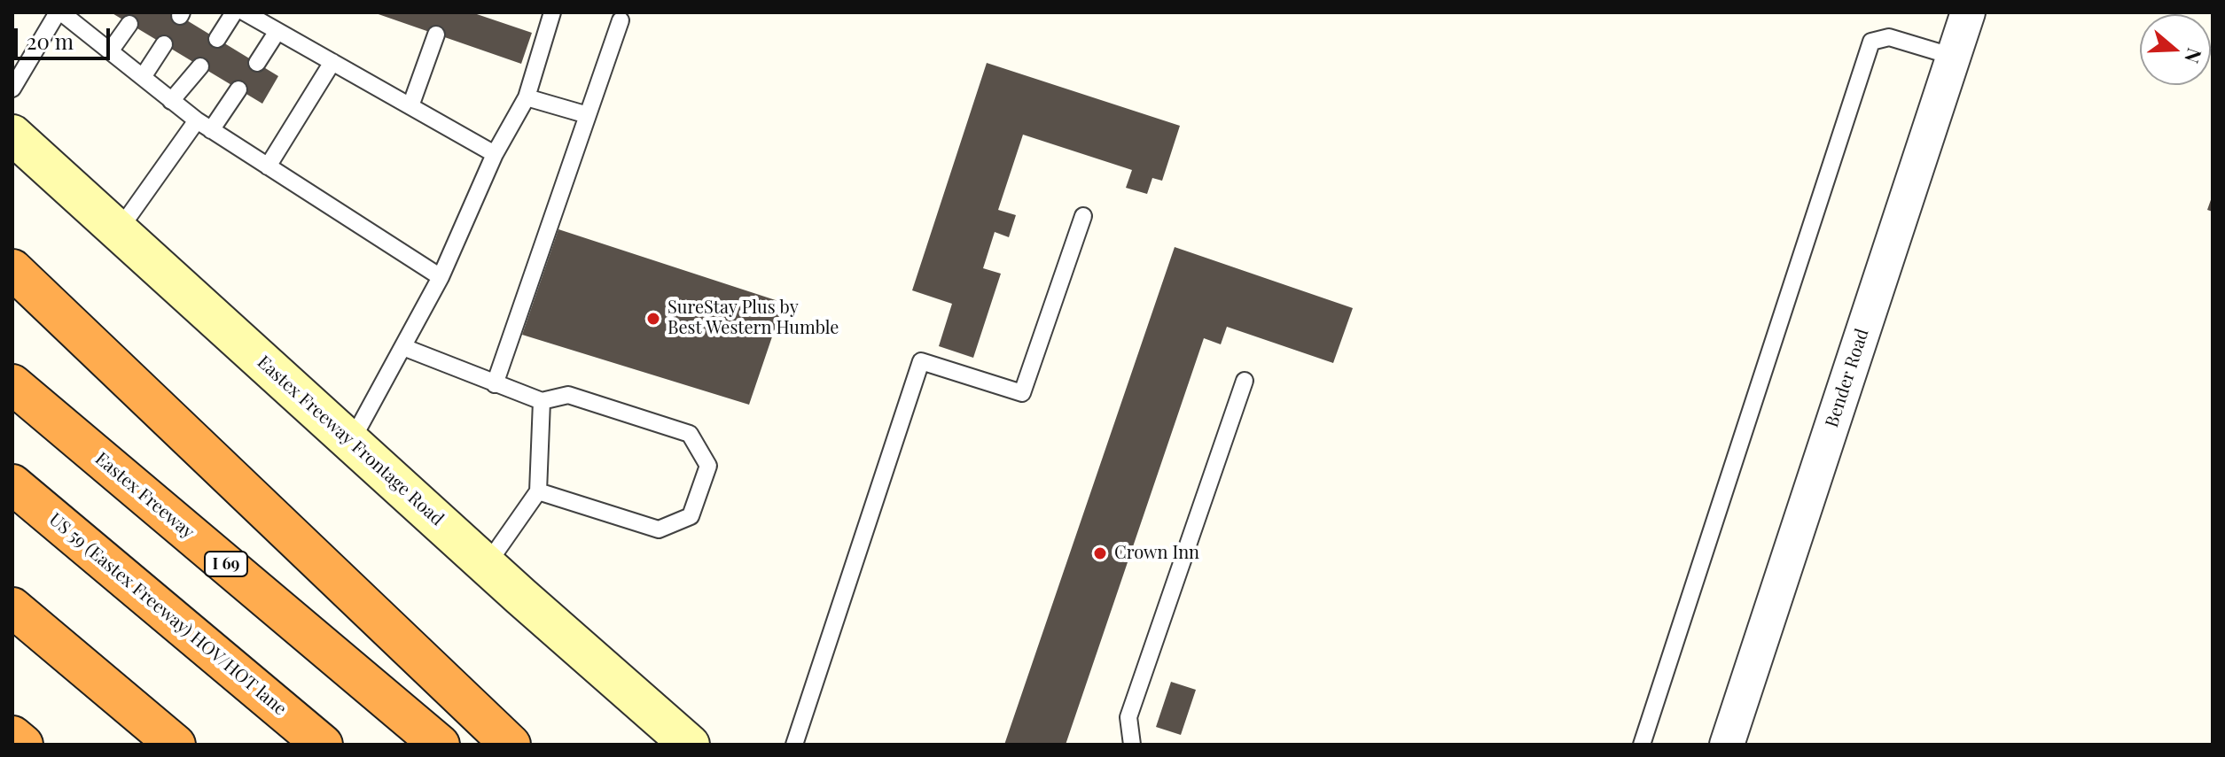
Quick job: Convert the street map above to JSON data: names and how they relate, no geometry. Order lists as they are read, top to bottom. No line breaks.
{"streets":{"highway":["Eastex Freeway","I 69","US 59 (Eastex Freeway) HOV/HOT lane"],"main road":["Eastex Freeway Frontage Road"],"street":["Bender Road"]},"places":["SureStay Plus by Best Western Humble","Crown Inn"],"scale_bar":"20 m","north":"right"}
